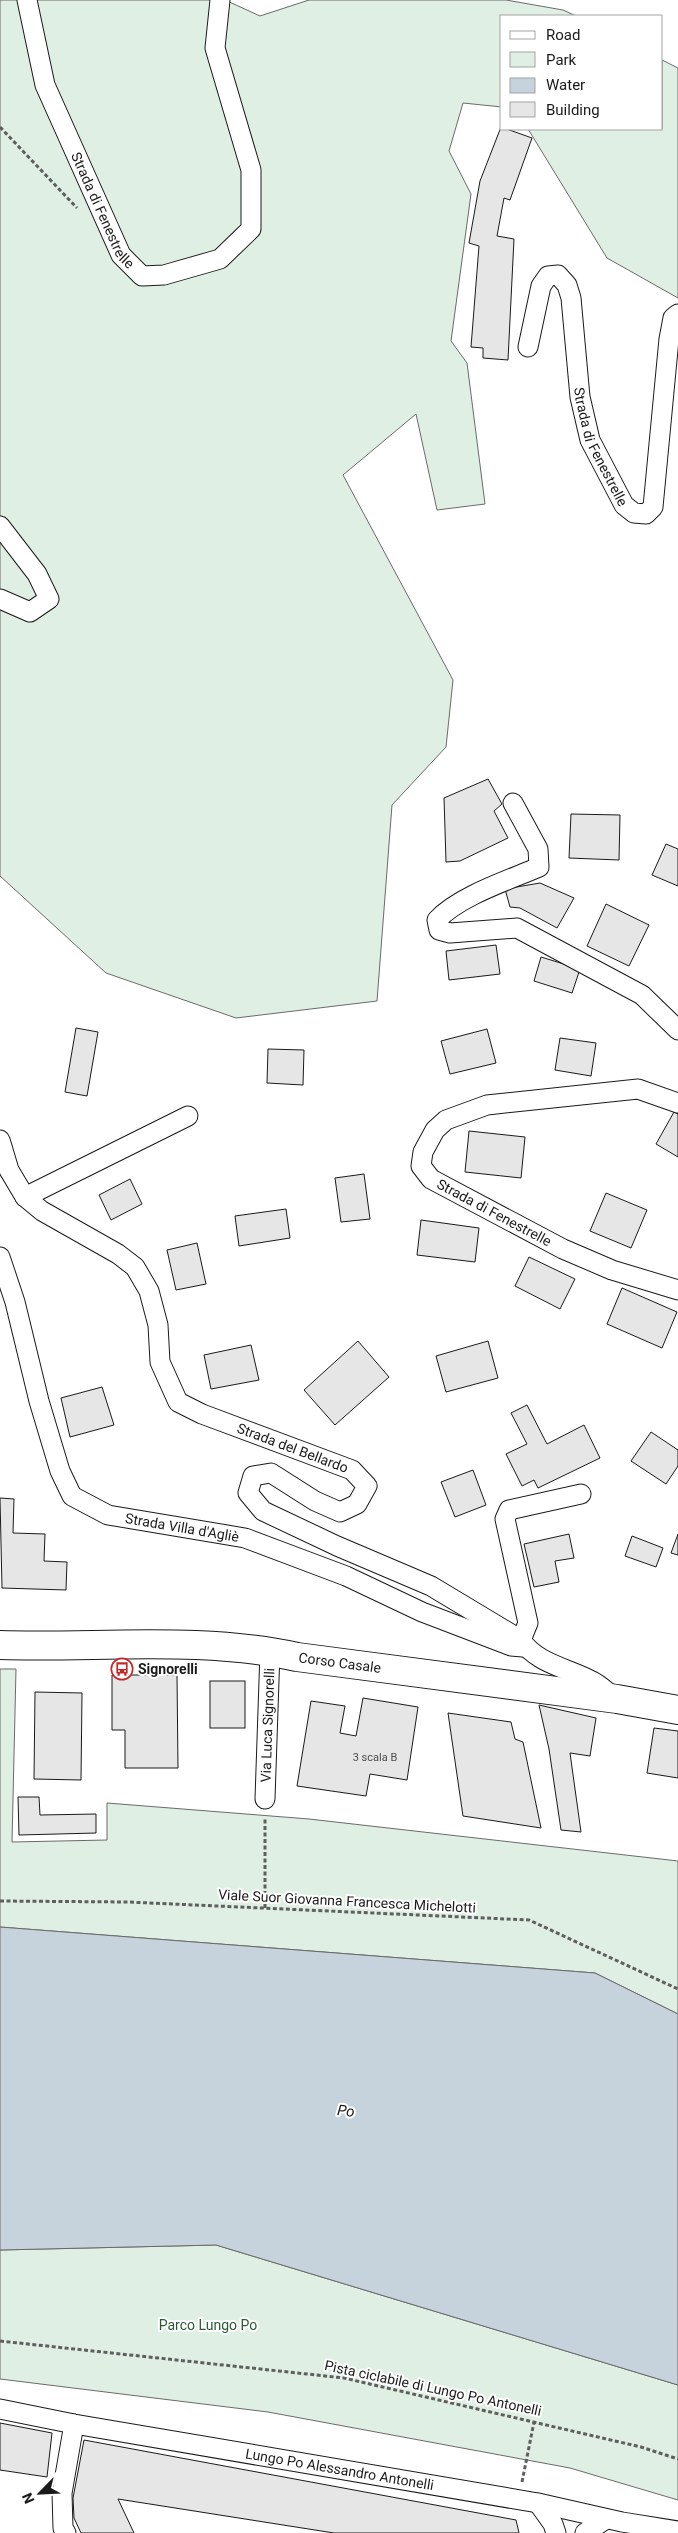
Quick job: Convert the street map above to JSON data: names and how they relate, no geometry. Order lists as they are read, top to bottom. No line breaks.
{"streets":{"main road":["Corso Casale"],"street":["Strada di Fenestrelle","Strada del Bellardo","Strada Villa d'Agliè","Via Luca Signorelli","Lungo Po Alessandro Antonelli"],"path":["Viale Suor Giovanna Francesca Michelotti","Pista ciclabile di Lungo Po Antonelli"]},"crossings":[["Strada del Bellardo","Strada Villa d'Agliè"],["Strada del Bellardo","Corso Casale"],["Corso Casale","Via Luca Signorelli"]],"water":["Po"],"parks":["Parco Lungo Po"],"places":{"bus stop":["Signorelli"]},"house_numbers":["3 scala B"],"legend":["Road","Park","Water","Building"],"north":"bottom left"}
